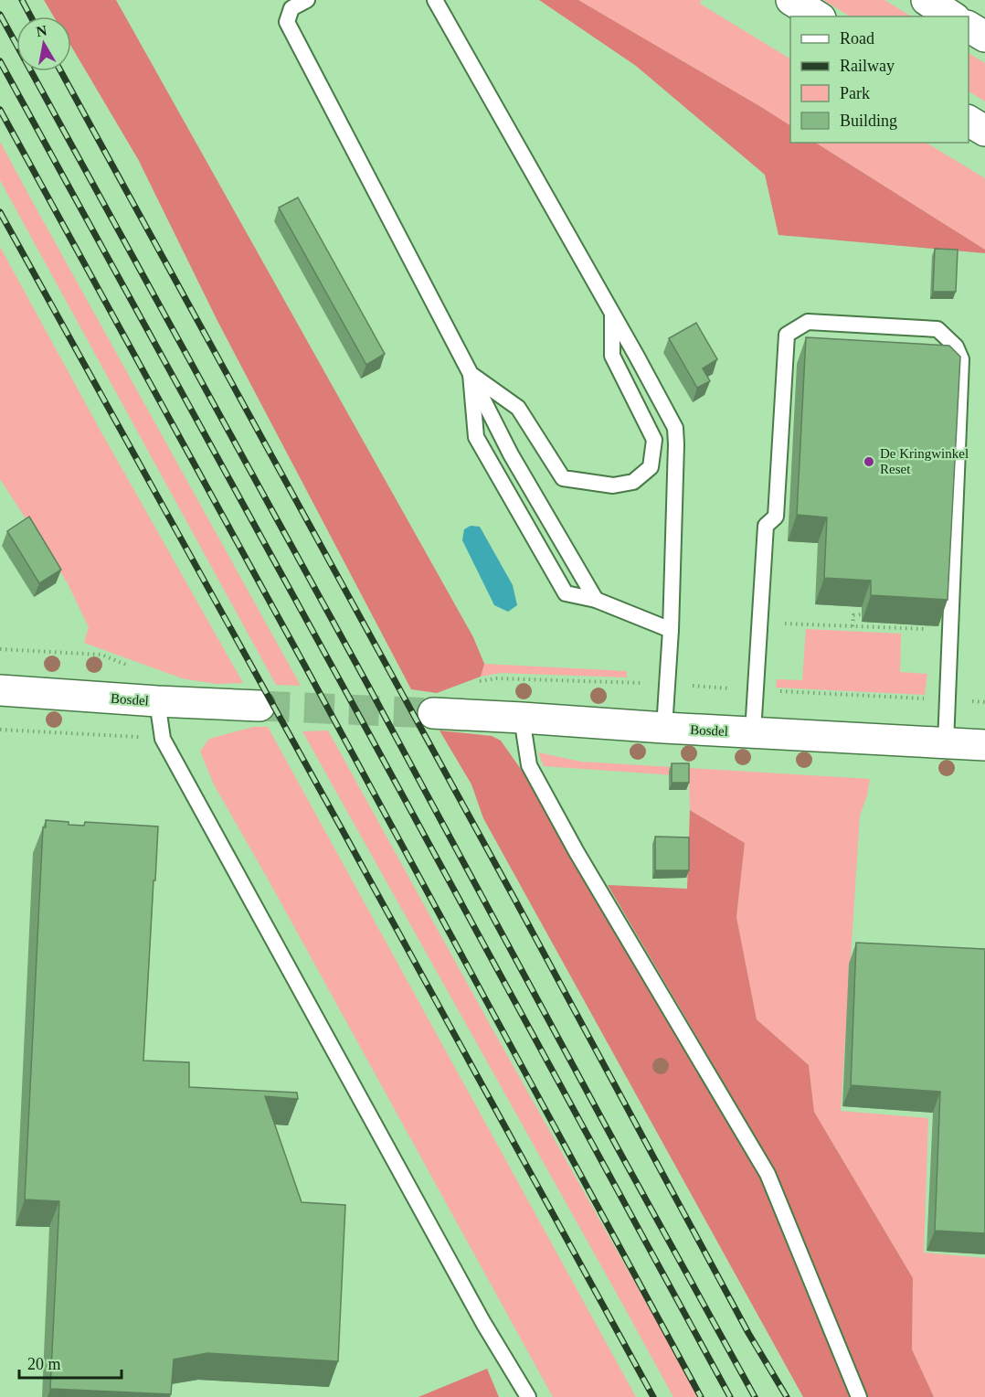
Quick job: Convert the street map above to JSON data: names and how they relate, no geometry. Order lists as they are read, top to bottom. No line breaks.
{"streets":{"street":["Bosdel"]},"places":["De Kringwinkel Reset"],"legend":["Road","Railway","Park","Building"],"scale_bar":"20 m","north":"top"}
